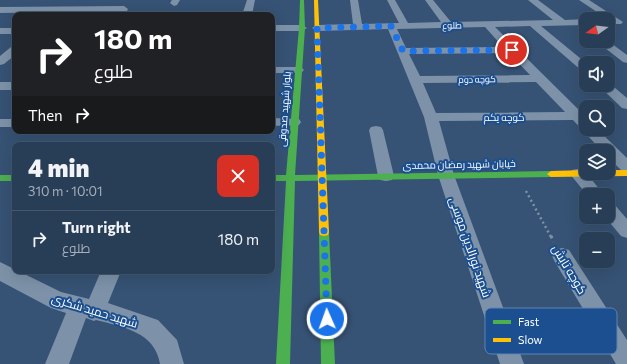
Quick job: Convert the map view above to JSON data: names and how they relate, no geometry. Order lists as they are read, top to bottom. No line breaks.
{"streets":{"main road":["بلوار شهید صدوقی","خیابان شهید رمضان محمدی"],"street":["طلوع","کوچه دوم","کوچه یکم","شهید نورالدین موسی","کوچه تابش","شهید حمید شکری"]},"crossings":[["طلوع","شهید نورالدین موسی"],["کوچه دوم","شهید نورالدین موسی"],["بلوار شهید صدوقی","خیابان شهید رمضان محمدی"],["کوچه یکم","شهید نورالدین موسی"],["خیابان شهید رمضان محمدی","شهید نورالدین موسی"],["خیابان شهید رمضان محمدی","کوچه تابش"]],"legend":["Fast","Slow"],"north":"left","page":{"map_buttons":["+","−"],"turn":["180 m","طلوع"],"then":"Then","heading":["4 min","310 m · 10:01"],"list":[{"name":"Turn right","note":"طلوع","value":"180 m"}]}}
